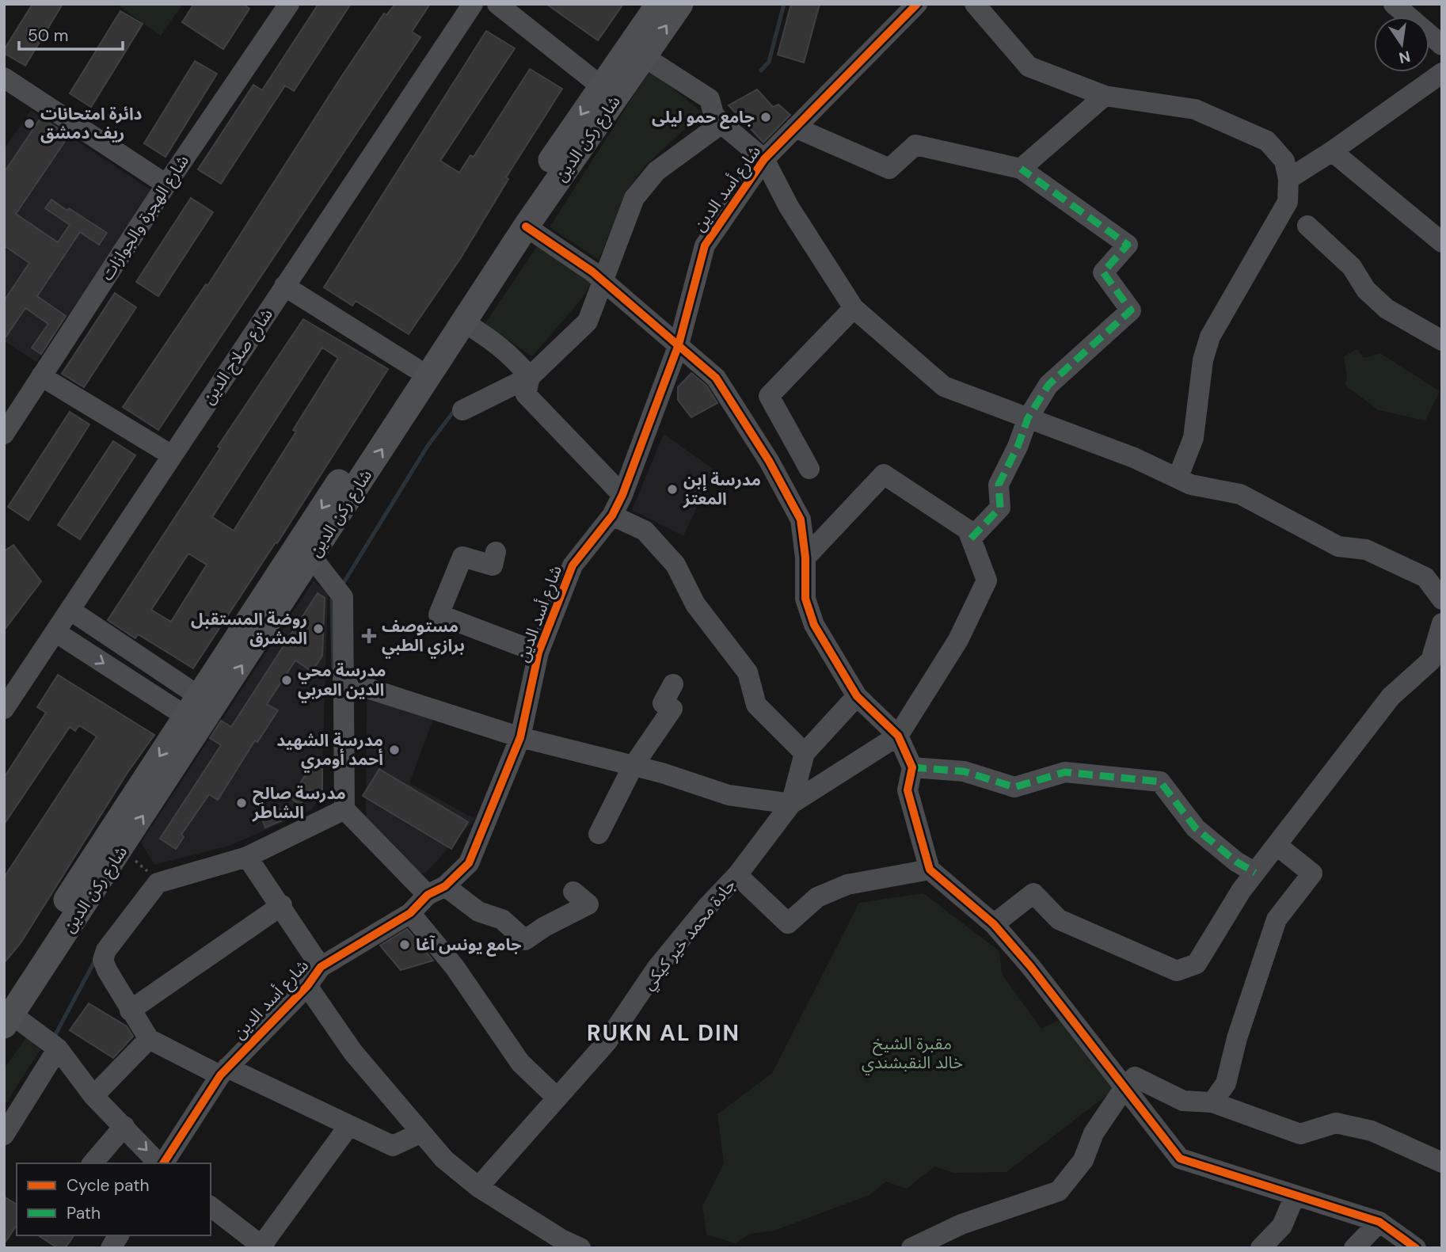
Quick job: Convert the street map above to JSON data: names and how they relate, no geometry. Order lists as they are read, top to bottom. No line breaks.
{"streets":{"main road":["شارع ركن الدين"],"street":["شارع أسد الدين","شارع الهجرة والجوازات","شارع صلاح الدين","جادة محمد خير كيكي"]},"districts":["RUKN AL DIN"],"parks":["مقبرة الشيخ خالد النقبشندي"],"places":{"other":["جامع حمو ليلى","دائرة امتحانات ريف دمشق","مدرسة إبن المعتز","روضة المستقبل المشرق","مدرسة محي الدين العربي","مدرسة الشهيد أحمد أومري","مدرسة صالح الشاطر","جامع يونس آغا"],"health":["مستوصف برازي الطبي"]},"legend":["Cycle path","Path"],"scale_bar":"50 m","north":"bottom"}
